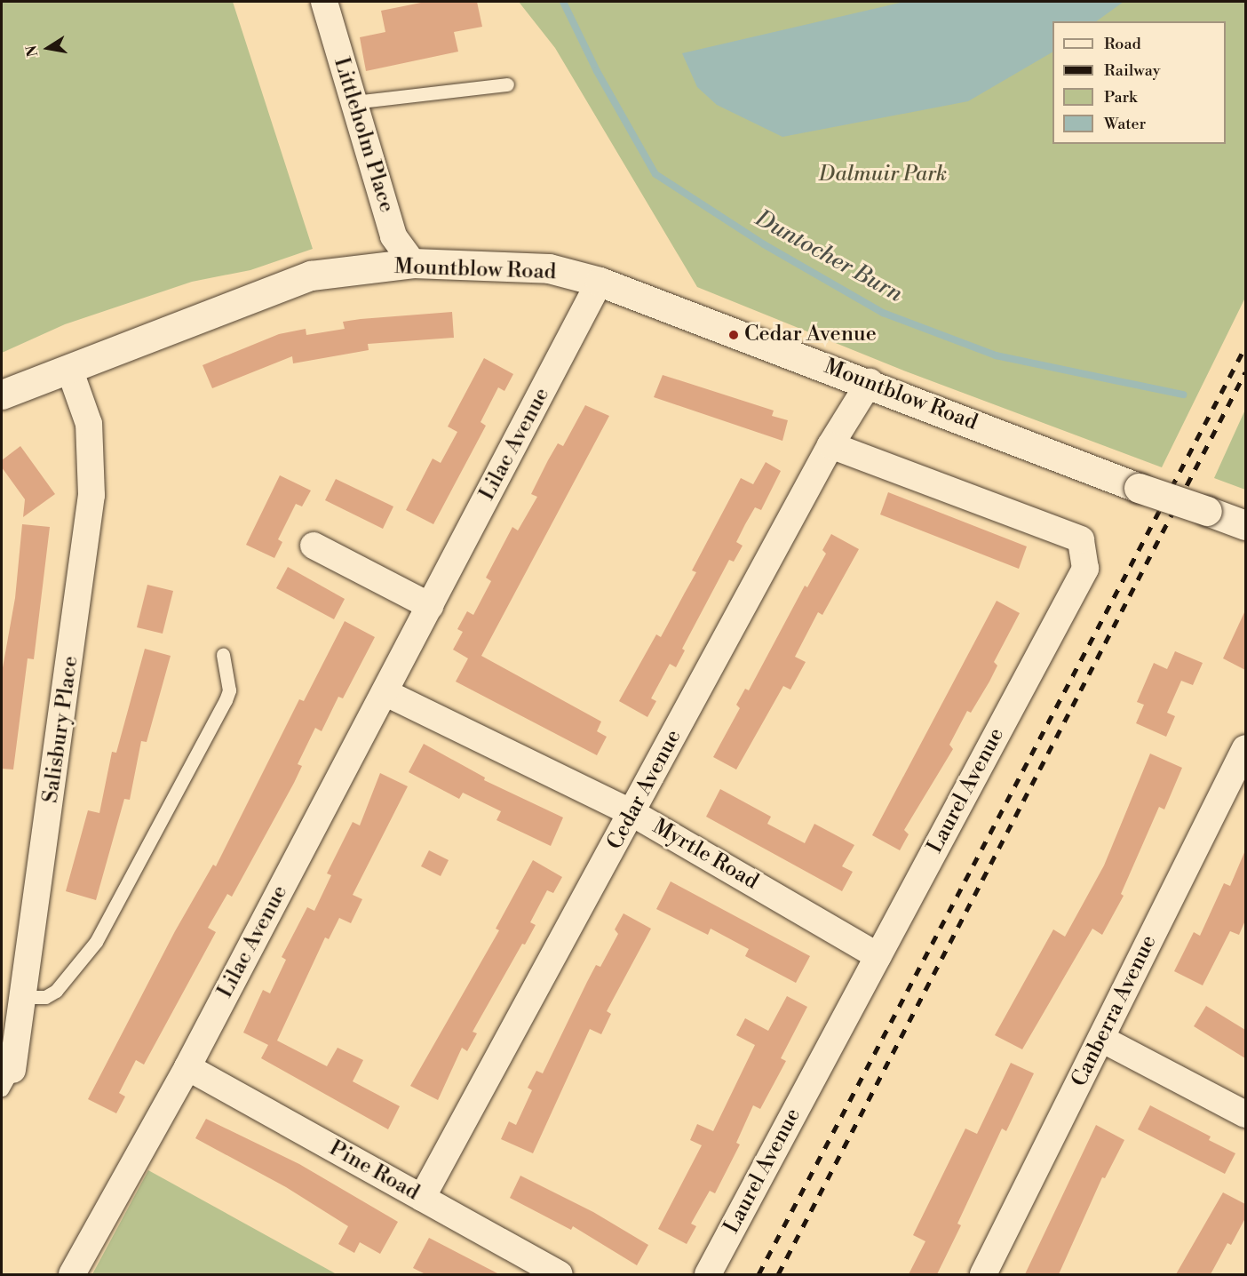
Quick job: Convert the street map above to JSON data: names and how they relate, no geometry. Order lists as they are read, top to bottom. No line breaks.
{"streets":{"street":["Littleholm Place","Mountblow Road","Lilac Avenue","Salisbury Place","Cedar Avenue","Laurel Avenue","Myrtle Road","Canberra Avenue","Pine Road"]},"crossings":[["Littleholm Place","Mountblow Road"],["Mountblow Road","Lilac Avenue"],["Mountblow Road","Salisbury Place"],["Mountblow Road","Cedar Avenue"],["Lilac Avenue","Myrtle Road"],["Lilac Avenue","Pine Road"],["Cedar Avenue","Laurel Avenue"],["Cedar Avenue","Myrtle Road"],["Cedar Avenue","Pine Road"],["Laurel Avenue","Myrtle Road"]],"water":["Duntocher Burn"],"parks":["Dalmuir Park"],"places":["Cedar Avenue"],"legend":["Road","Railway","Park","Water"],"north":"left"}
